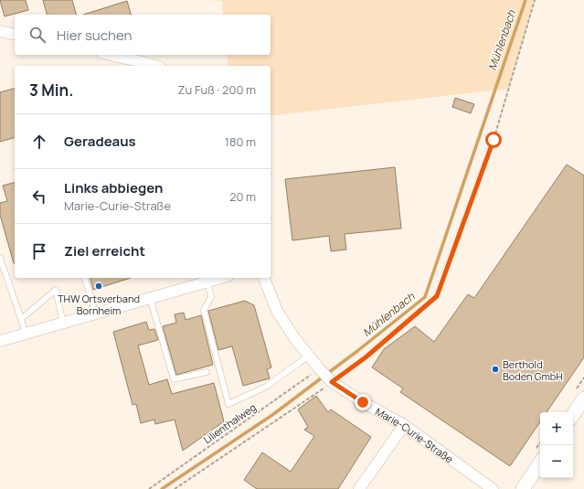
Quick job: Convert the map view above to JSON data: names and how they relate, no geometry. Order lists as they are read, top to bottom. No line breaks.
{"streets":{"street":["Marie-Curie-Straße"],"path":["Lilienthalweg"]},"crossings":[["Lilienthalweg","Marie-Curie-Straße"]],"water":["Mühlenbach"],"places":["THW Ortsverband Bornheim","Berthold Boden GmbH"],"page":{"search":"Hier suchen","heading":["3 Min.","Zu Fuß · 200 m"],"list":[["Geradeaus","180 m"],["Links abbiegen","Marie-Curie-Straße","20 m"],"Ziel erreicht"],"map_buttons":["+","−"]}}
